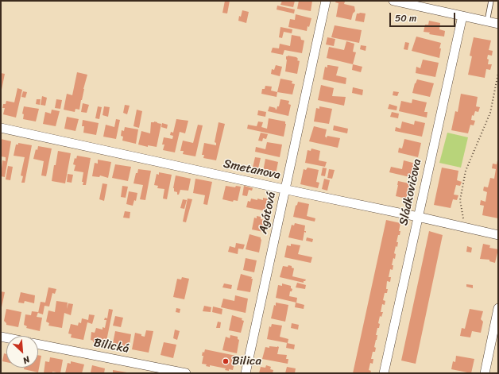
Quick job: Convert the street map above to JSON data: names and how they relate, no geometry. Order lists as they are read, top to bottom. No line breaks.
{"streets":{"street":["Smetanova","Sládkovičova","Agátová","Bilická"]},"crossings":[["Smetanova","Sládkovičova"],["Smetanova","Agátová"]],"places":["Bilica"],"scale_bar":"50 m","north":"bottom right"}
